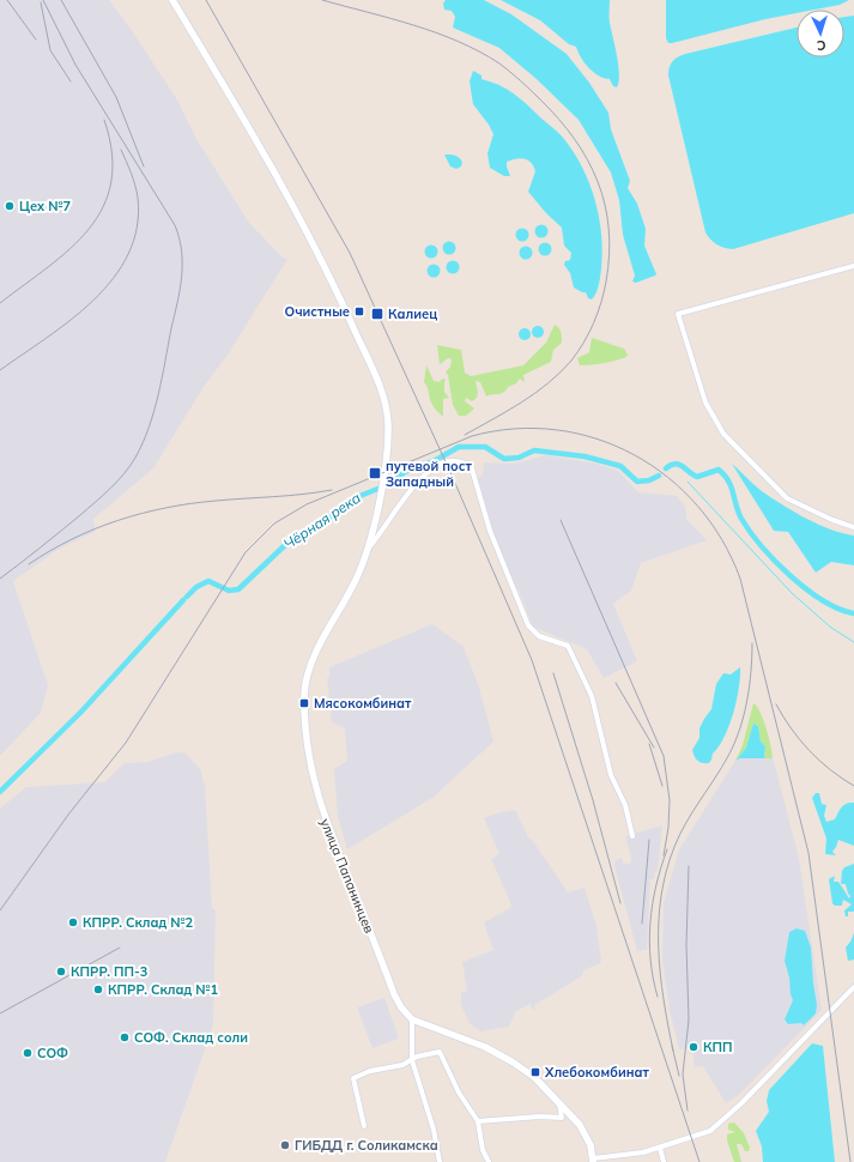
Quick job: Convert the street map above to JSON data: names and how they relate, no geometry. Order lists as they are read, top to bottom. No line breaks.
{"streets":{"main road":["улица Папанинцев"]},"water":["Чёрная река"],"places":{"other":["Цех №7","КПРР. Склад №2","КПРР. ПП-3","КПРР. Склад №1","СОФ. Склад соли","КПП","СОФ","ГИБДД г. Соликамска"],"transit":["Очистные","Калиец","путевой пост Западный","Мясокомбинат","Хлебокомбинат"]},"north":"bottom"}
